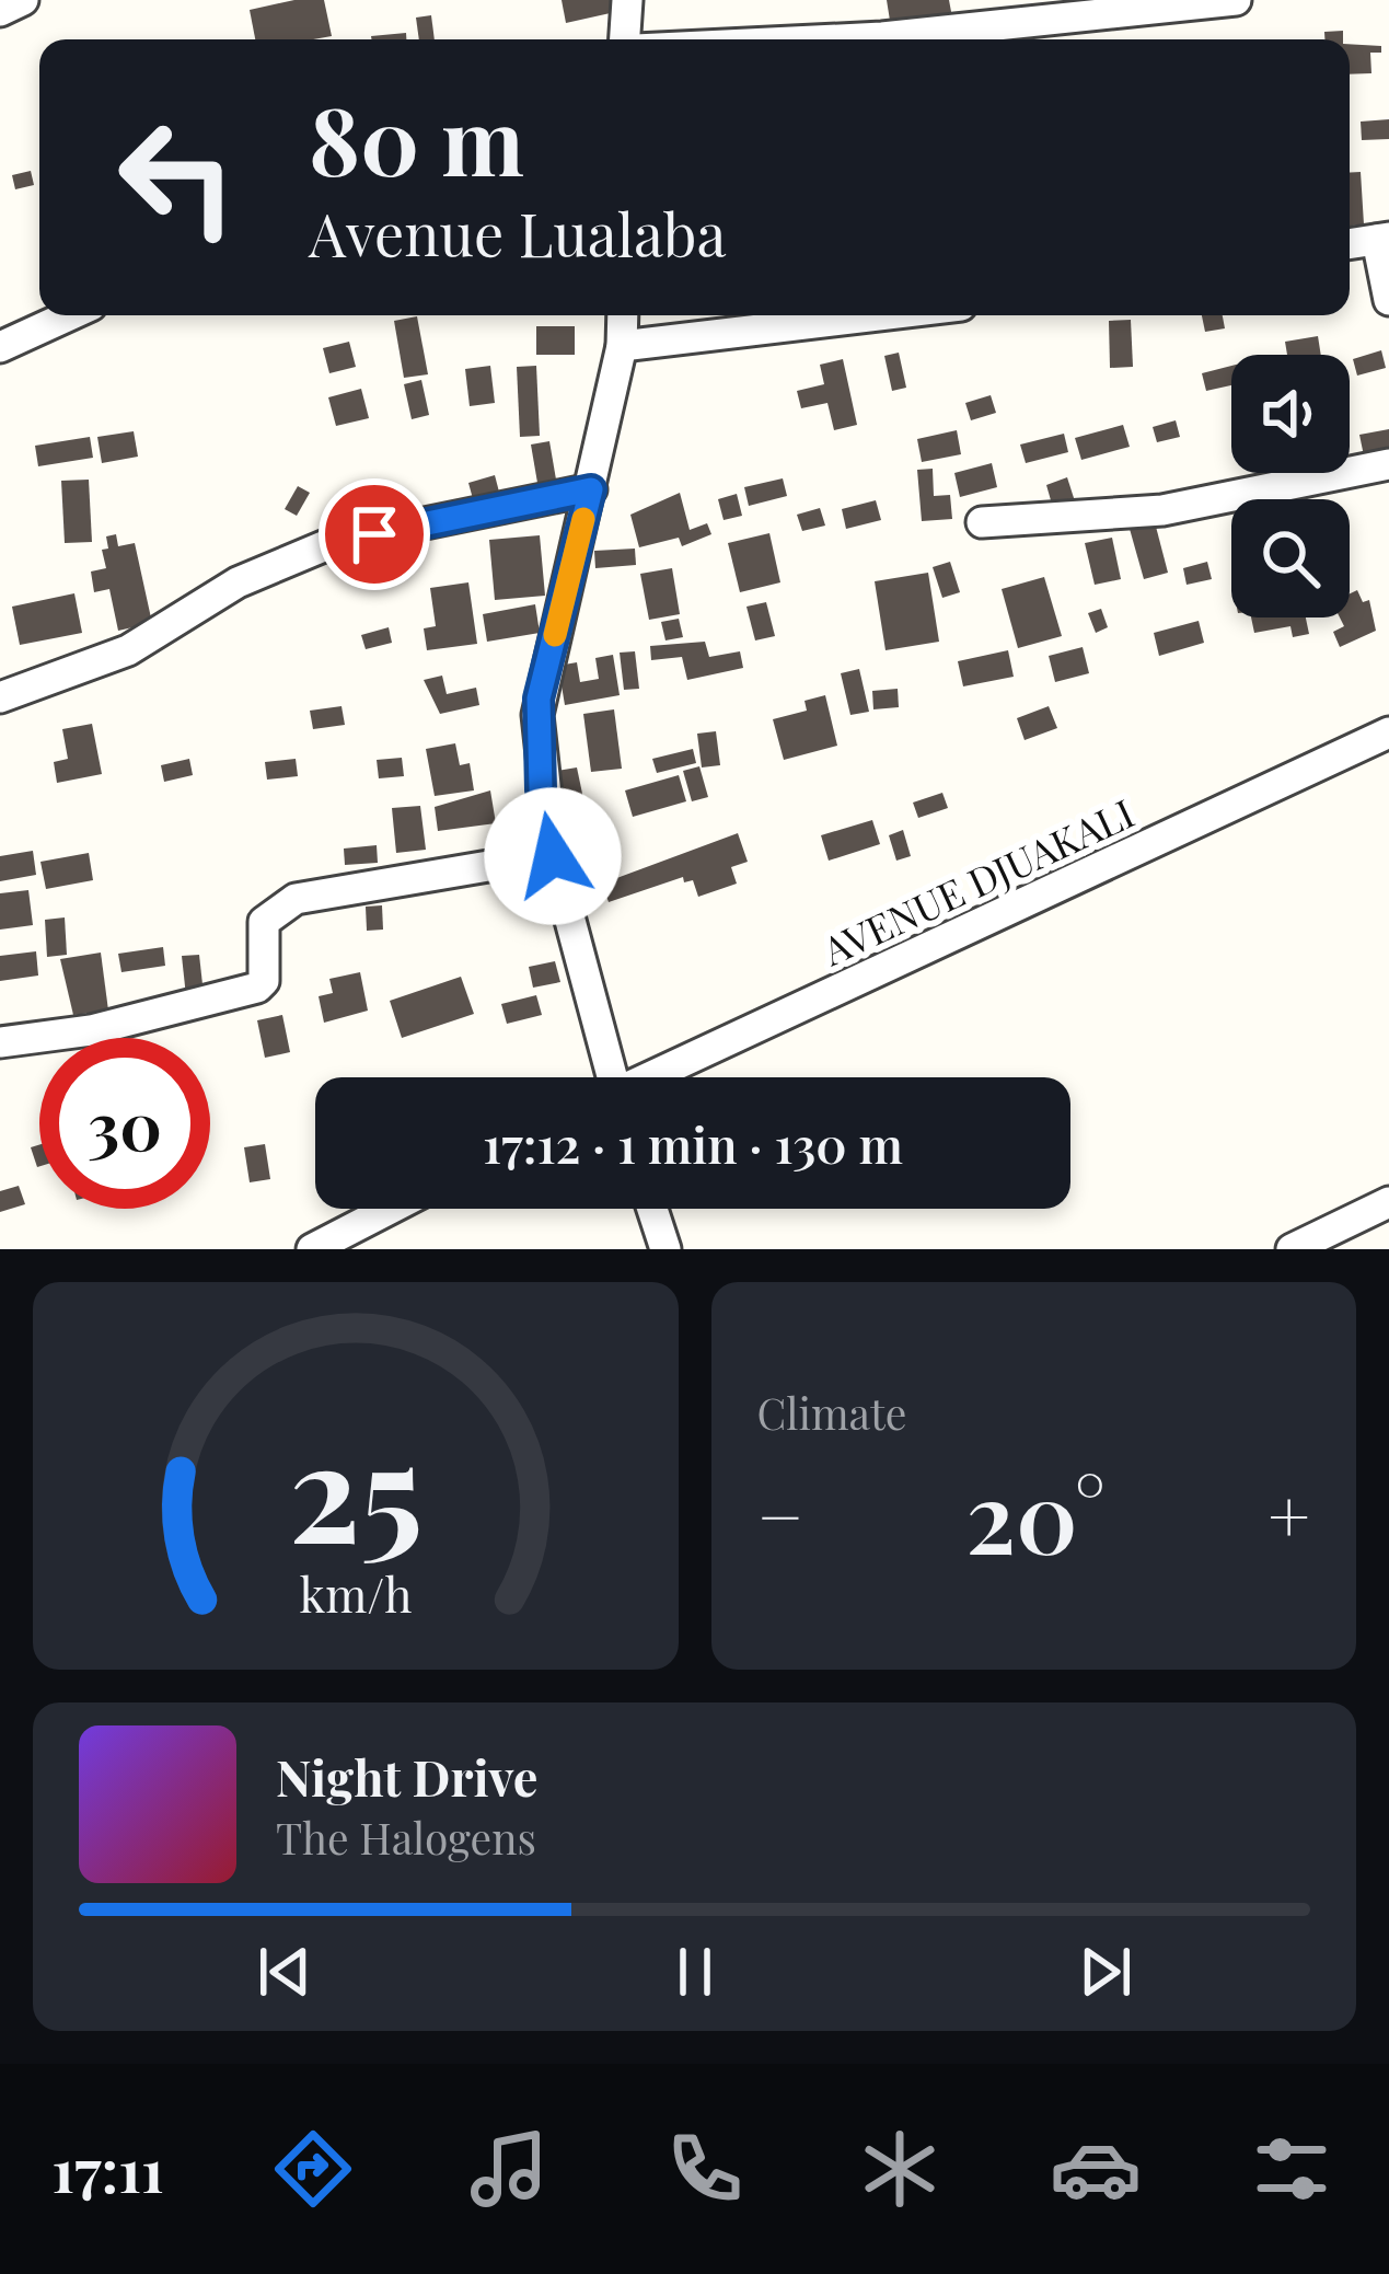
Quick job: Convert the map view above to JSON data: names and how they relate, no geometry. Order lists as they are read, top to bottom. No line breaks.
{"streets":{"street":["AVENUE DJUAKALI"]},"page":{"turn":["80 m","Avenue Lualaba"],"limit":"30","trip":"17:12 · 1 min · 130 m","tile":"Climate","heat":["−","20°","+"],"song":["Night Drive","The Halogens"],"tabs":"17:11","gauge":["25","km/h"]}}
